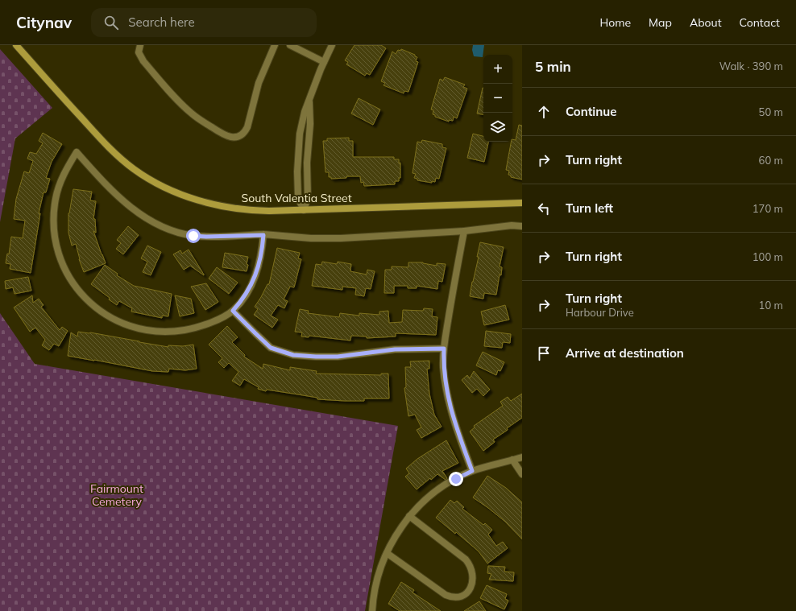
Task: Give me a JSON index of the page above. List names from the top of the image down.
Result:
{
  "streets": {
    "street": ["South Valentia Street"]
  },
  "parks": ["Fairmount Cemetery"],
  "page": {
    "header": "Citynav",
    "search": "Search here",
    "nav": [
      "Home",
      "Map",
      "About",
      "Contact"
    ],
    "heading": ["5 min", "Walk · 390 m"],
    "map_buttons": ["+", "−"],
    "list": [
      ["Continue", "50 m"],
      ["Turn right", "60 m"],
      ["Turn left", "170 m"],
      ["Turn right", "100 m"],
      ["Turn right", "Harbour Drive", "10 m"],
      "Arrive at destination"
    ]
  }
}
